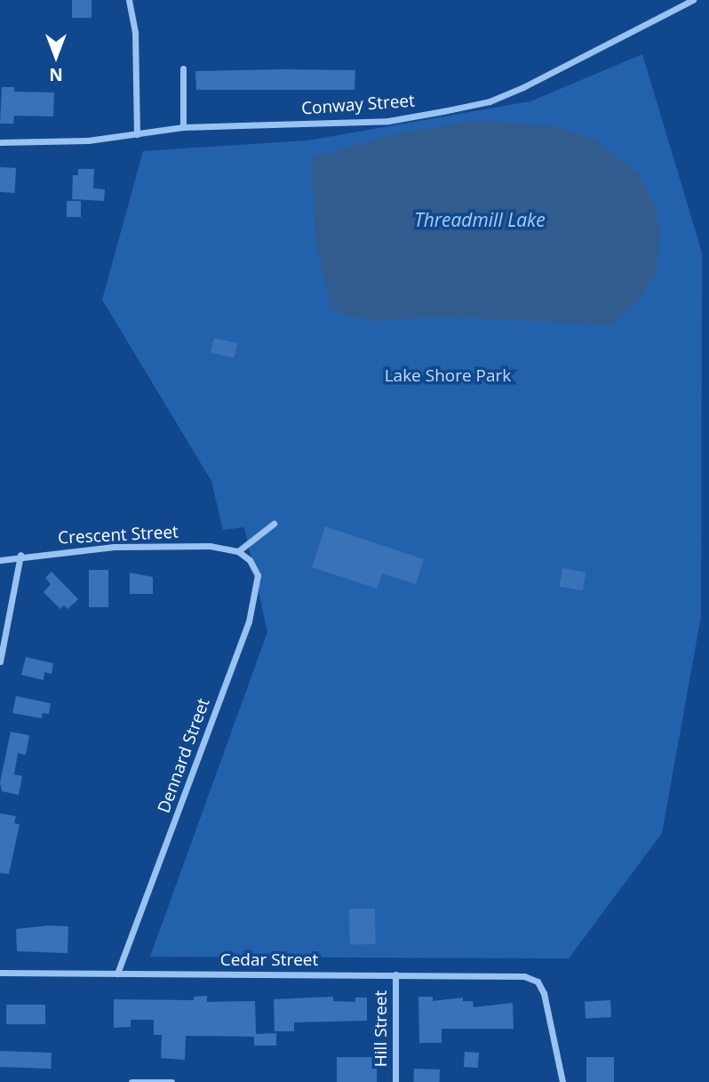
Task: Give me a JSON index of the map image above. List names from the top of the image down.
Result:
{
  "streets": {
    "street": [
      "Conway Street",
      "Crescent Street",
      "Dennard Street",
      "Cedar Street",
      "Hill Street"
    ]
  },
  "crossings": [
    ["Crescent Street", "Dennard Street"],
    ["Dennard Street", "Cedar Street"],
    ["Cedar Street", "Hill Street"]
  ],
  "water": ["Threadmill Lake"],
  "parks": ["Lake Shore Park"],
  "north": "bottom"
}
